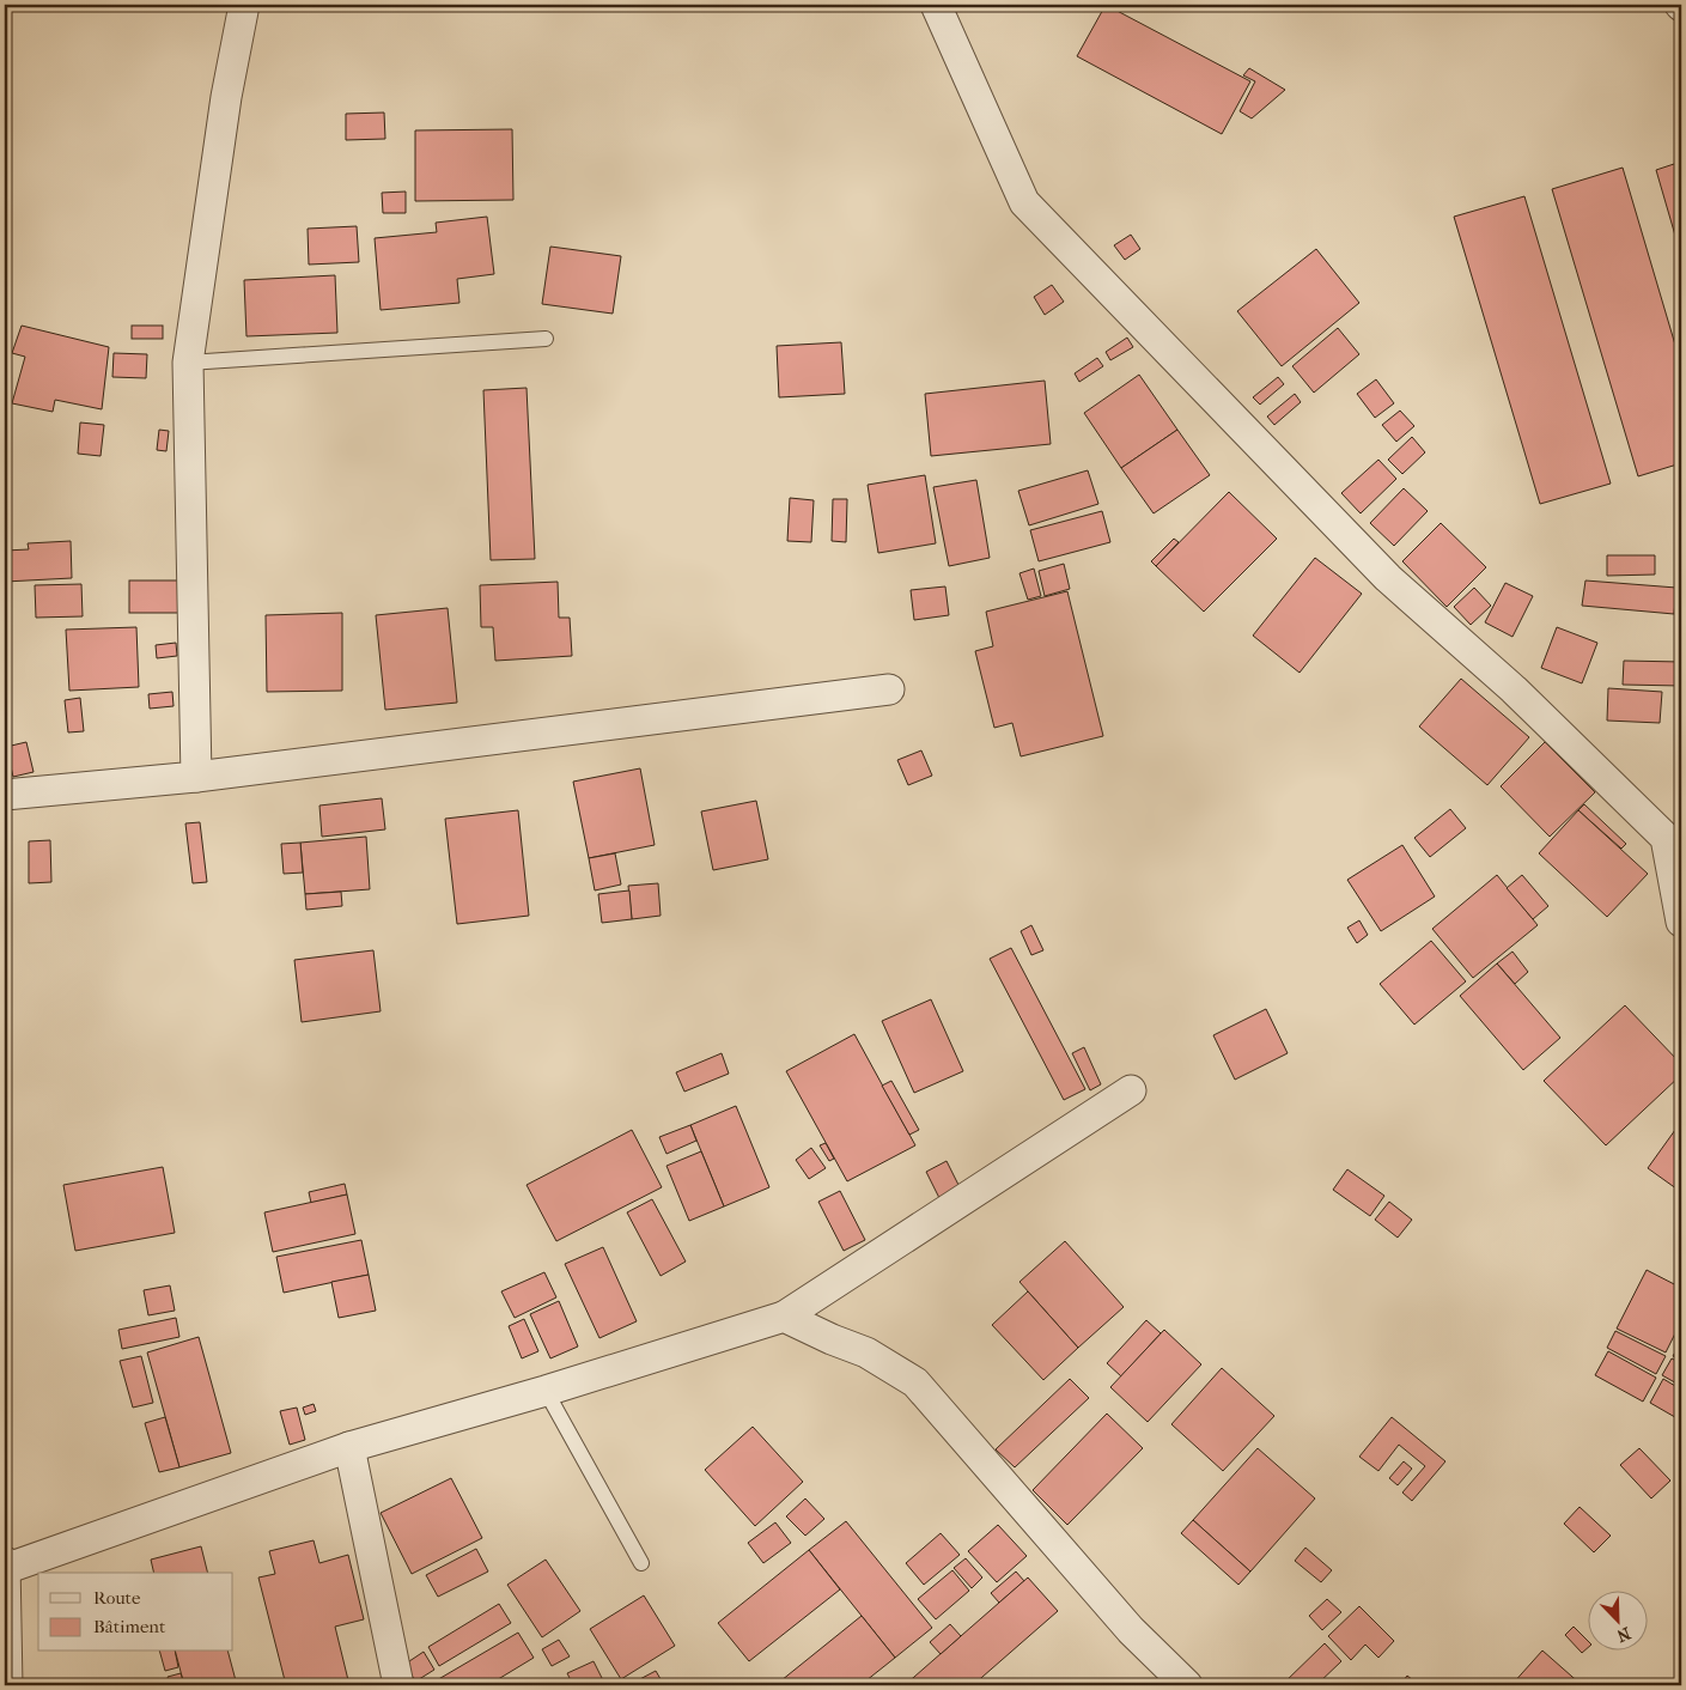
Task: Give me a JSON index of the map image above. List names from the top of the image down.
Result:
{
  "legend": ["Route", "Bâtiment"],
  "north": "bottom right"
}
